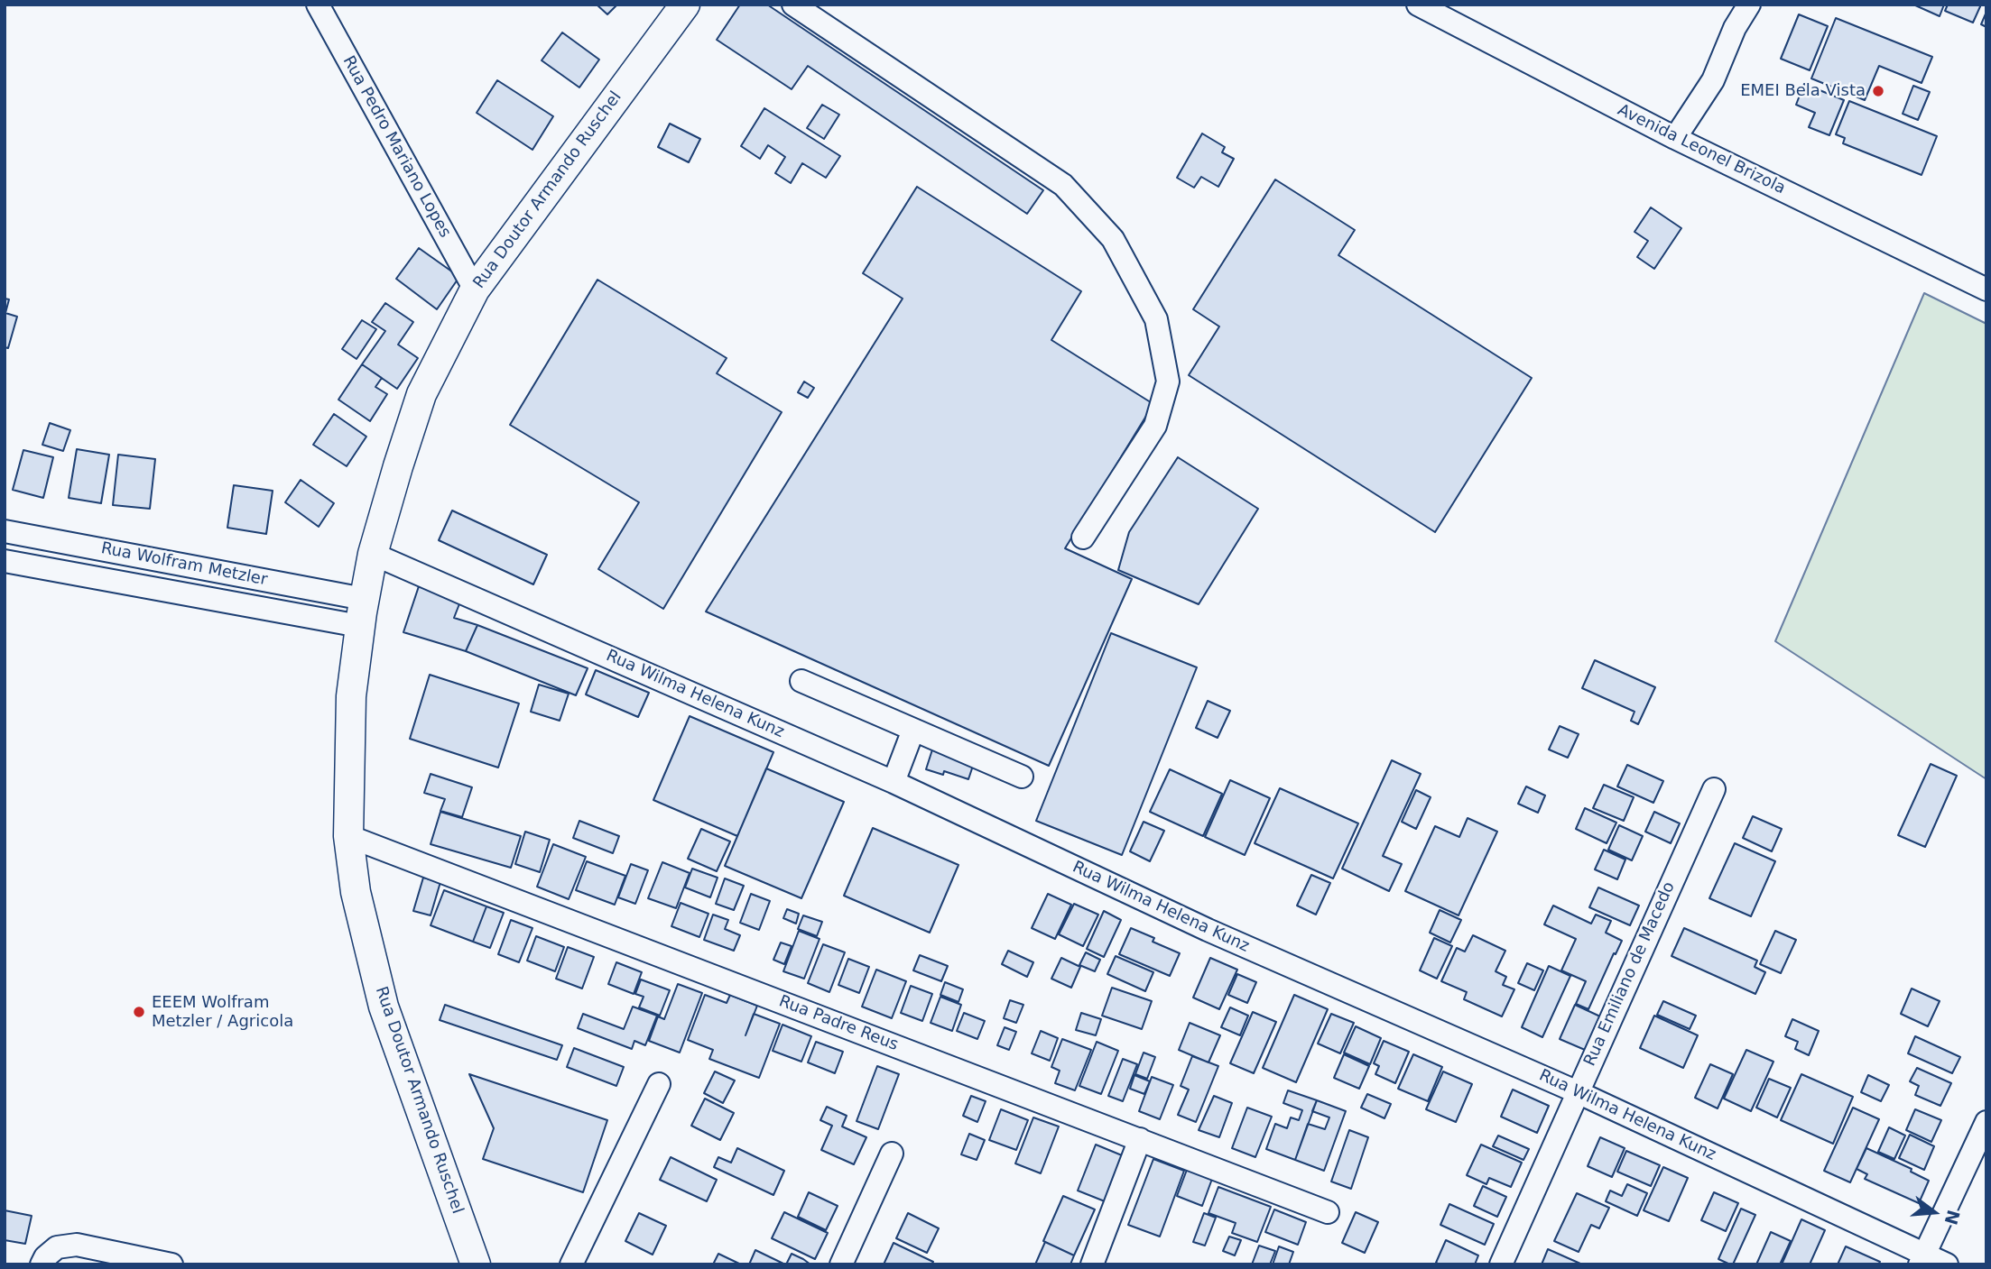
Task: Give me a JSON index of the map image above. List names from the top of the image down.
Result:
{
  "streets": {
    "main road": ["Rua Doutor Armando Ruschel"],
    "street": [
      "Rua Pedro Mariano Lopes",
      "Avenida Leonel Brizola",
      "Rua Wolfram Metzler",
      "Rua Wilma Helena Kunz",
      "Rua Emiliano de Macedo",
      "Rua Padre Reus"
    ]
  },
  "crossings": [
    ["Rua Pedro Mariano Lopes", "Rua Doutor Armando Ruschel"],
    ["Rua Doutor Armando Ruschel", "Rua Wolfram Metzler"],
    ["Rua Doutor Armando Ruschel", "Rua Wilma Helena Kunz"],
    ["Rua Doutor Armando Ruschel", "Rua Padre Reus"],
    ["Rua Wilma Helena Kunz", "Rua Emiliano de Macedo"]
  ],
  "places": ["EMEI Bela Vista", "EEEM Wolfram Metzler / Agricola"],
  "north": "right"
}
